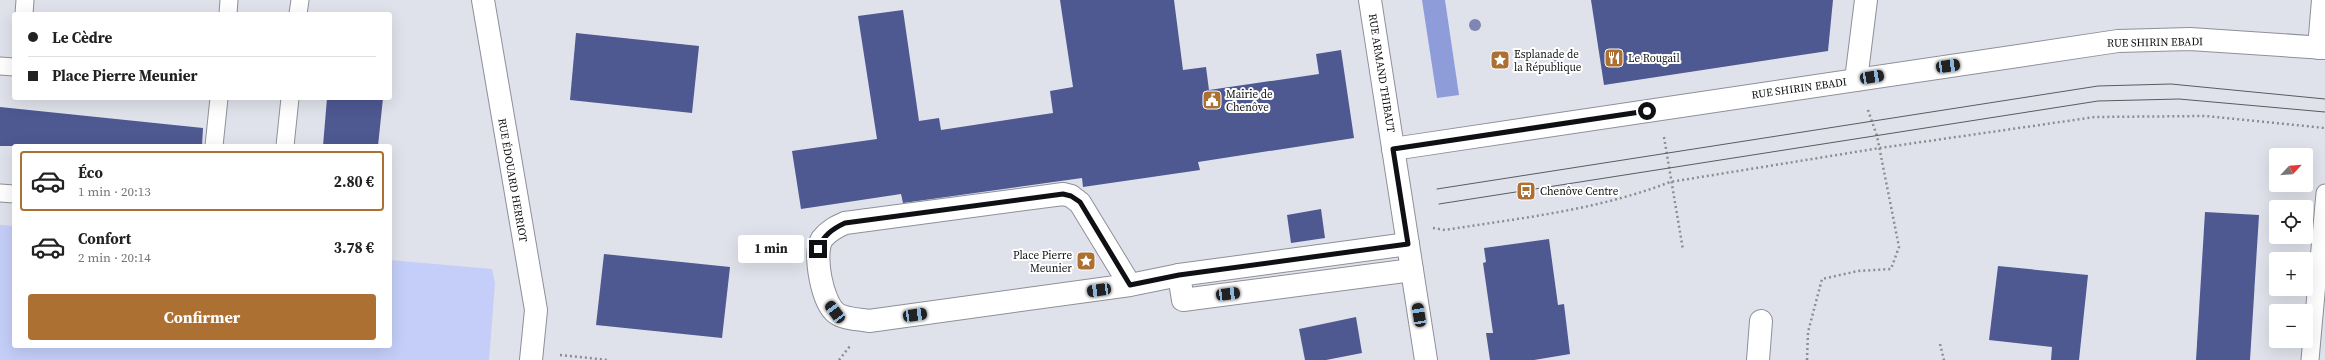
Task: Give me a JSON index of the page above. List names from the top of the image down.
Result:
{
  "streets": {
    "street": ["RUE SHIRIN EBADI", "RUE ARMAND THIBAUT", "RUE ÉDOUARD HERRIOT"]
  },
  "crossings": [
    ["RUE SHIRIN EBADI", "RUE ARMAND THIBAUT"]
  ],
  "places": {
    "restaurant": ["Le Rougail"],
    "place": ["Esplanade de la République", "Place Pierre Meunier"],
    "public building": ["Mairie de Chenôve"],
    "bus stop": ["Chenôve Centre"]
  },
  "north": "top right",
  "page": {
    "banner": ["Le Cèdre", "Place Pierre Meunier"],
    "map_buttons": ["+", "−"],
    "list": [
      {
        "name": "Éco",
        "note": "1 min · 20:13",
        "value": "2.80 €"
      },
      {
        "name": "Confort",
        "note": "2 min · 20:14",
        "value": "3.78 €"
      }
    ],
    "bubble": "1 min",
    "buttons": "Confirmer"
  }
}
